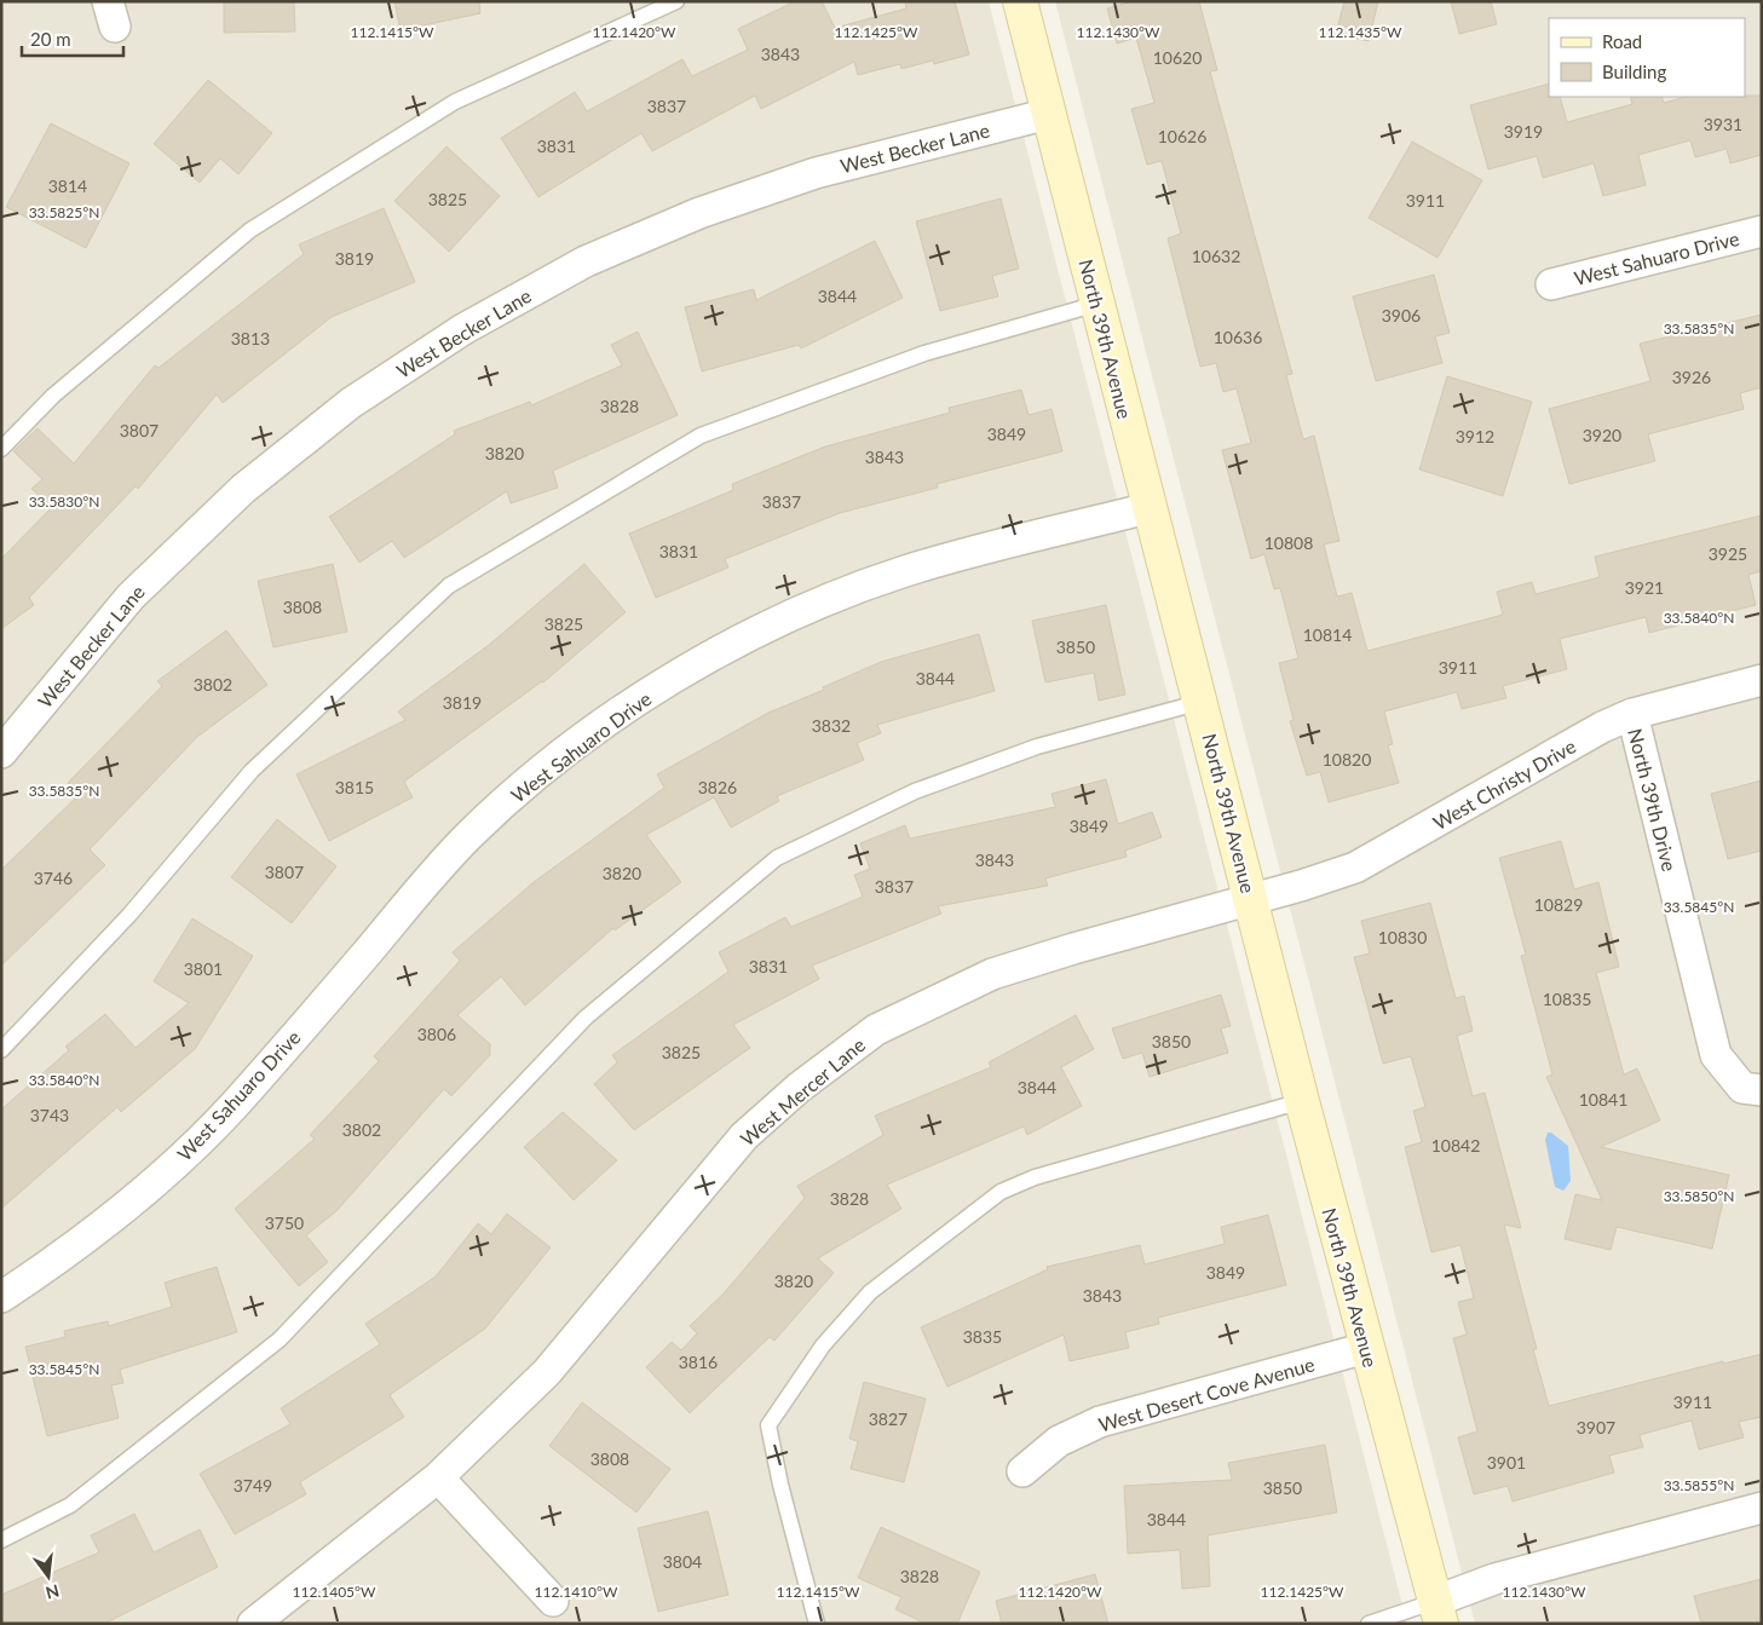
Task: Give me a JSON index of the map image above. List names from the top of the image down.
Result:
{
  "streets": {
    "street": [
      "West Becker Lane",
      "West Sahuaro Drive",
      "North 39th Avenue",
      "West Christy Drive",
      "North 39th Drive",
      "West Mercer Lane",
      "West Desert Cove Avenue"
    ]
  },
  "crossings": [
    ["West Becker Lane", "North 39th Avenue"],
    ["West Sahuaro Drive", "North 39th Avenue"],
    ["North 39th Avenue", "West Christy Drive"],
    ["North 39th Avenue", "West Mercer Lane"],
    ["North 39th Avenue", "West Desert Cove Avenue"],
    ["West Christy Drive", "North 39th Drive"],
    ["West Christy Drive", "West Mercer Lane"]
  ],
  "house_numbers": [
    "3843",
    "10620",
    "3837",
    "3931",
    "3919",
    "10626",
    "3831",
    "3814",
    "3825",
    "3911",
    "10632",
    "3819",
    "3844",
    "3906",
    "10636",
    "3813",
    "3926",
    "3828",
    "3807",
    "3849",
    "3920",
    "3912",
    "3820",
    "3843",
    "3837",
    "10808",
    "3831",
    "3925",
    "3921",
    "3808",
    "3825",
    "10814",
    "3850",
    "3911",
    "3844",
    "3802",
    "3819",
    "3832",
    "10820",
    "3815",
    "3826",
    "3849",
    "3843",
    "3807",
    "3820",
    "3746",
    "3837",
    "10829",
    "10830",
    "3831",
    "3801",
    "10835",
    "3806",
    "3850",
    "3825",
    "3844",
    "10841",
    "3743",
    "3802",
    "10842",
    "3828",
    "3750",
    "3849",
    "3820",
    "3843",
    "3835",
    "3816",
    "3911",
    "3827",
    "3907",
    "3808",
    "3901",
    "3749",
    "3850",
    "3844",
    "3804",
    "3828"
  ],
  "legend": ["Road", "Building"],
  "scale_bar": "20 m",
  "north": "bottom",
  "coordinates": [
    "112.1415°W",
    "112.1420°W",
    "112.1425°W",
    "112.1430°W",
    "112.1435°W",
    "33.5825°N",
    "33.5835°N",
    "33.5830°N",
    "33.5840°N",
    "33.5845°N",
    "33.5850°N",
    "33.5855°N",
    "112.1405°W",
    "112.1410°W"
  ]
}
